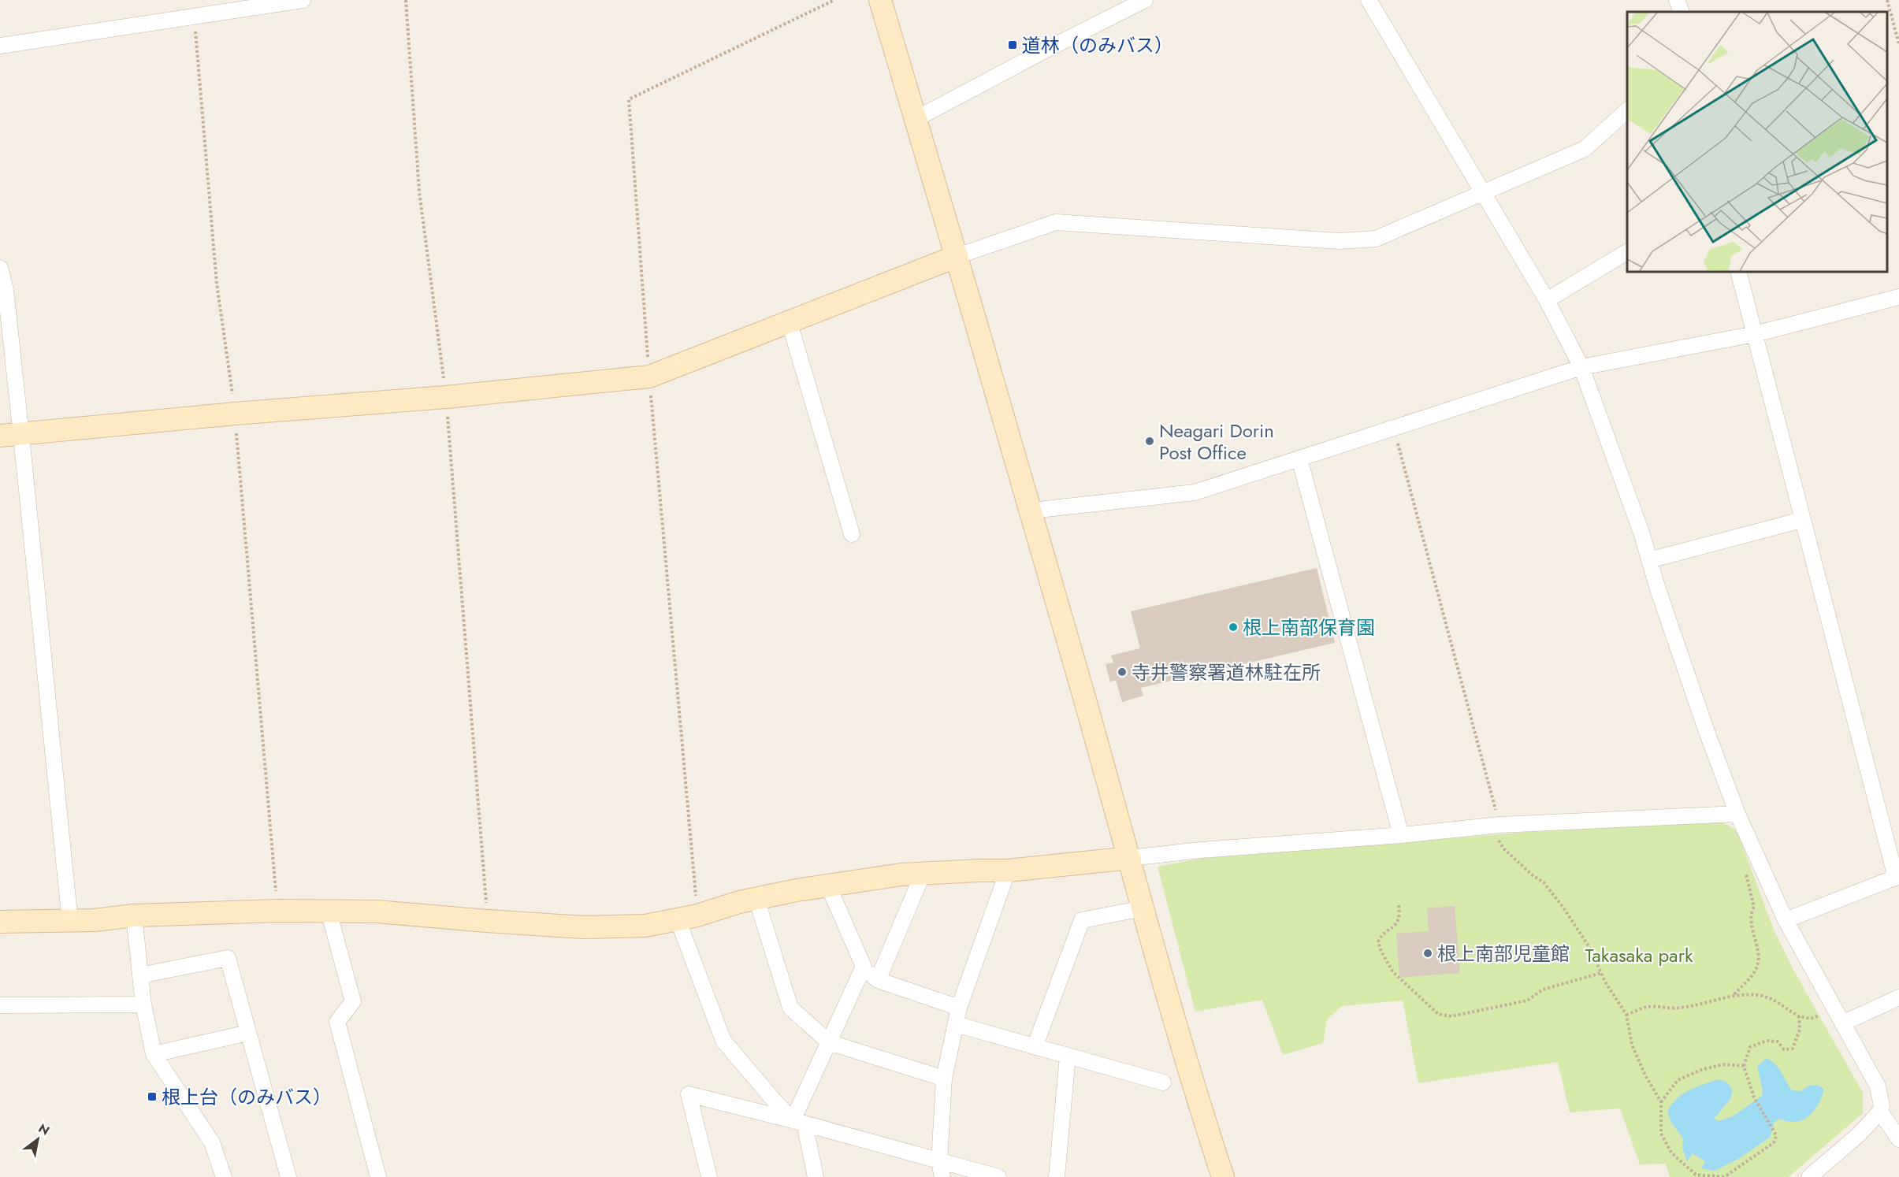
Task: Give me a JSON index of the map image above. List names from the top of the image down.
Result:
{
  "parks": ["Takasaka park"],
  "places": {
    "transit": ["道林（のみバス）", "根上台（のみバス）"],
    "other": [
      "Neagari Dorin Post Office",
      "根上南部保育園",
      "寺井警察署道林駐在所",
      "根上南部児童館"
    ]
  },
  "north": "top right"
}
